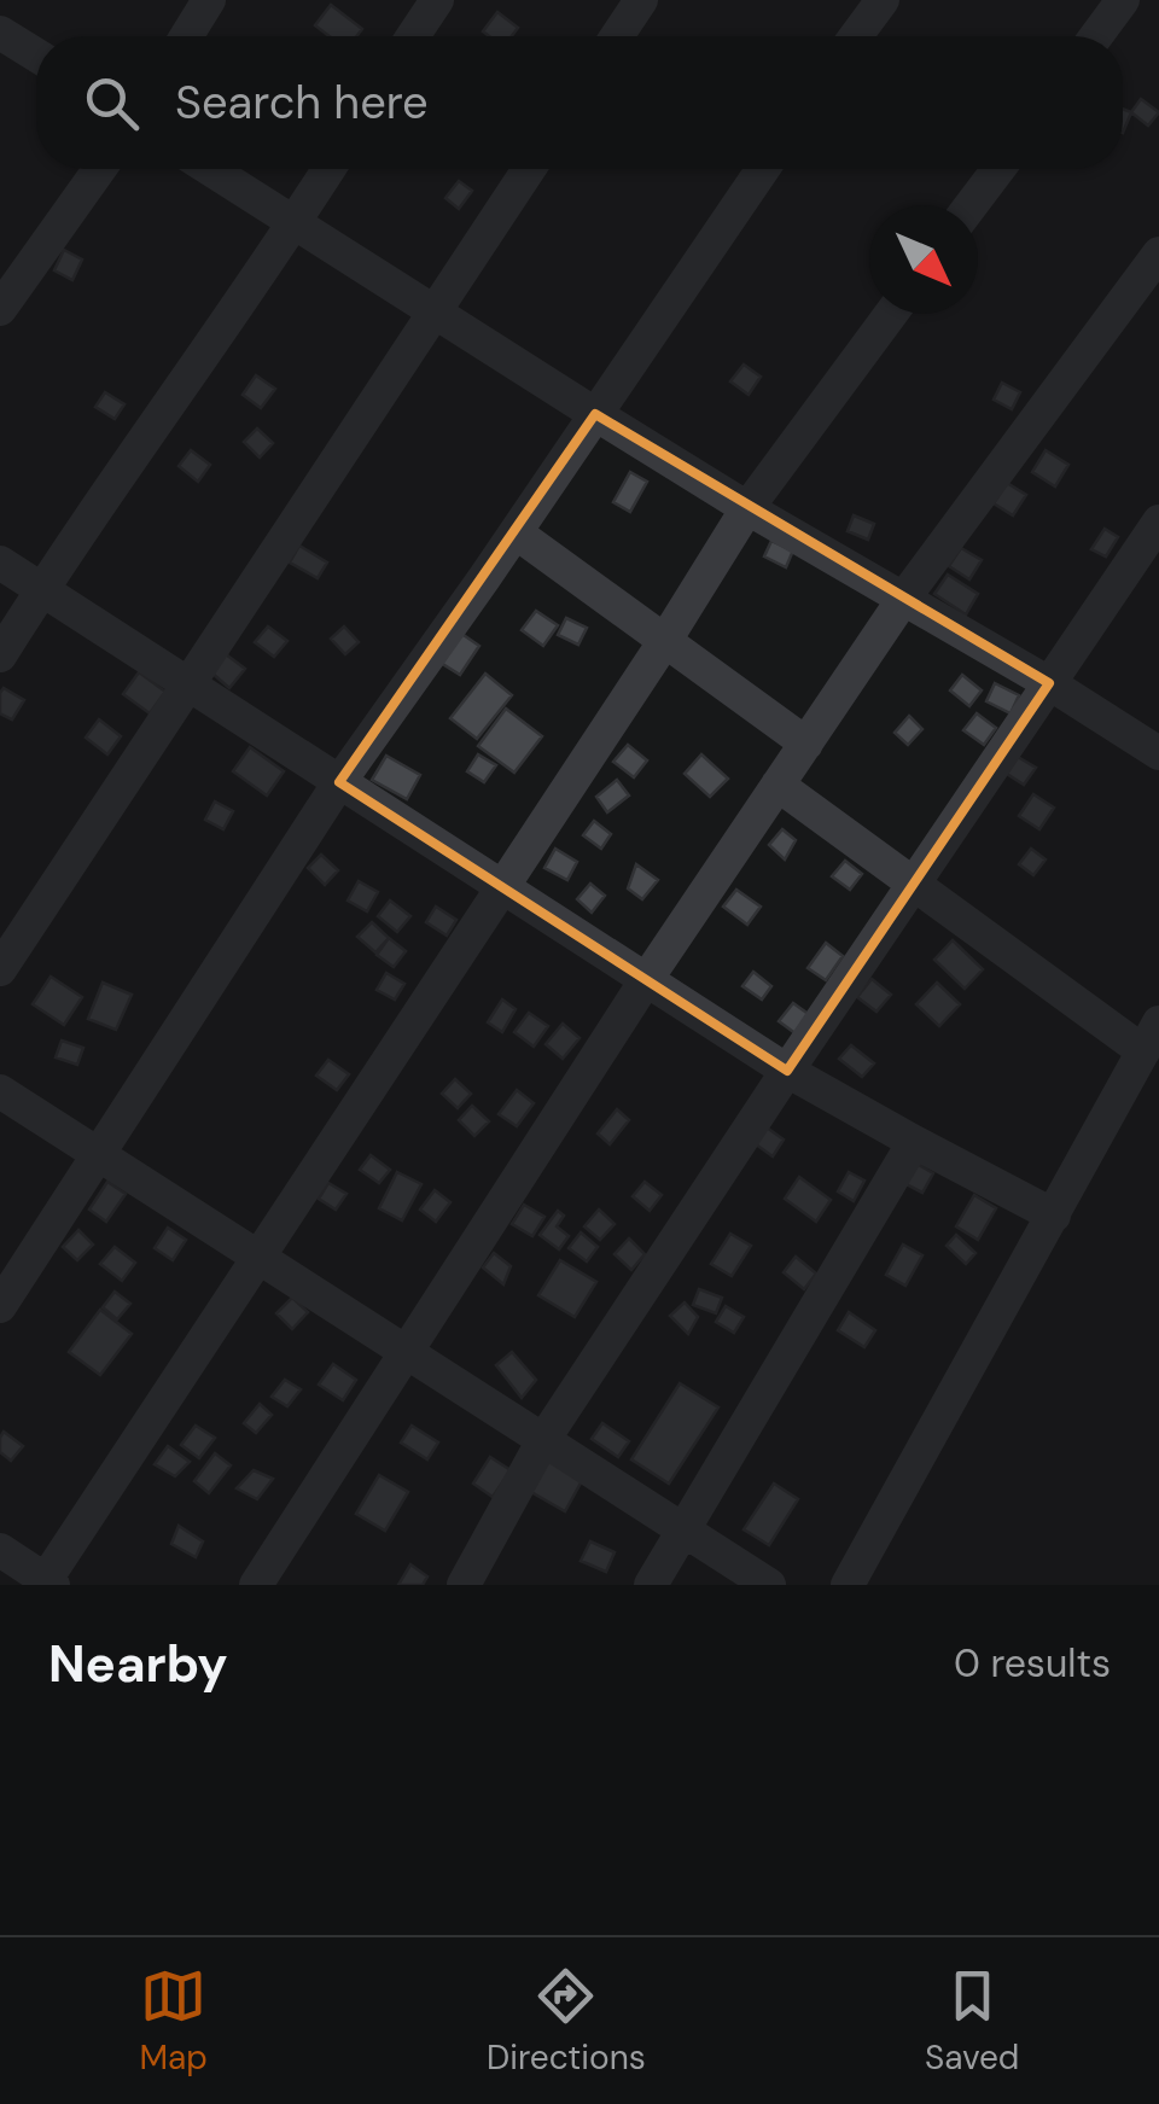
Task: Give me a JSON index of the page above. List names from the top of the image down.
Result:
{
  "north": "bottom right",
  "page": {
    "search": "Search here",
    "heading": ["Nearby", "0 results"],
    "nav": ["Map", "Directions", "Saved"]
  }
}
